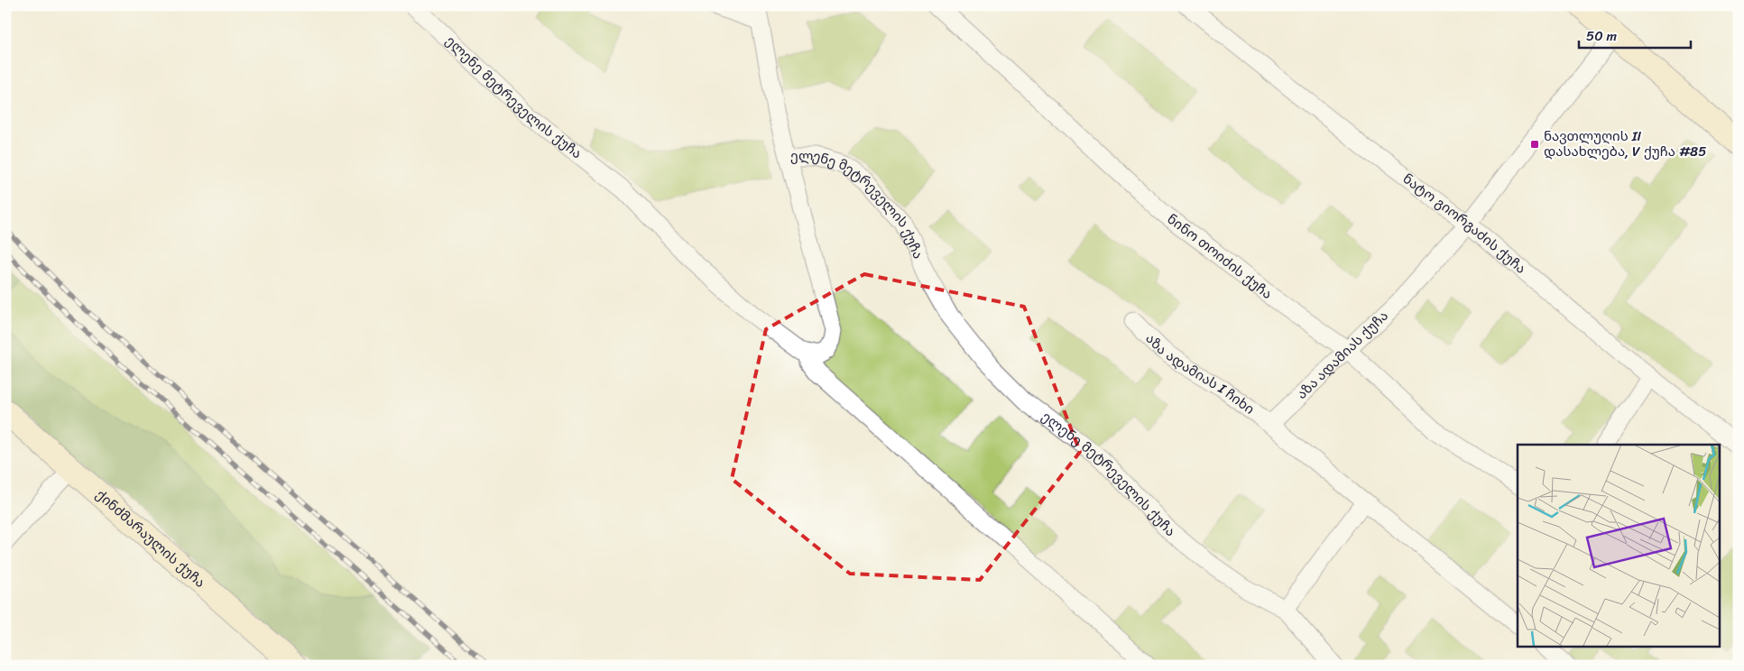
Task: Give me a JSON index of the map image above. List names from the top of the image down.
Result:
{
  "streets": {
    "main road": ["ქინძმარაულის ქუჩა"],
    "street": [
      "ელენე მეტრეველის ქუჩა",
      "ნატო გიორგაძის ქუჩა",
      "ნინო თოიძის ქუჩა",
      "აზა ადამიას ქუჩა",
      "აზა ადამიას I ჩიხი"
    ]
  },
  "crossings": [
    ["ნატო გიორგაძის ქუჩა", "აზა ადამიას ქუჩა"],
    ["ნინო თოიძის ქუჩა", "აზა ადამიას ქუჩა"],
    ["აზა ადამიას ქუჩა", "აზა ადამიას I ჩიხი"]
  ],
  "places": {
    "transit": ["ნავთლუღის II დასახლება, V ქუჩა #85"]
  },
  "scale_bar": "50 m"
}
